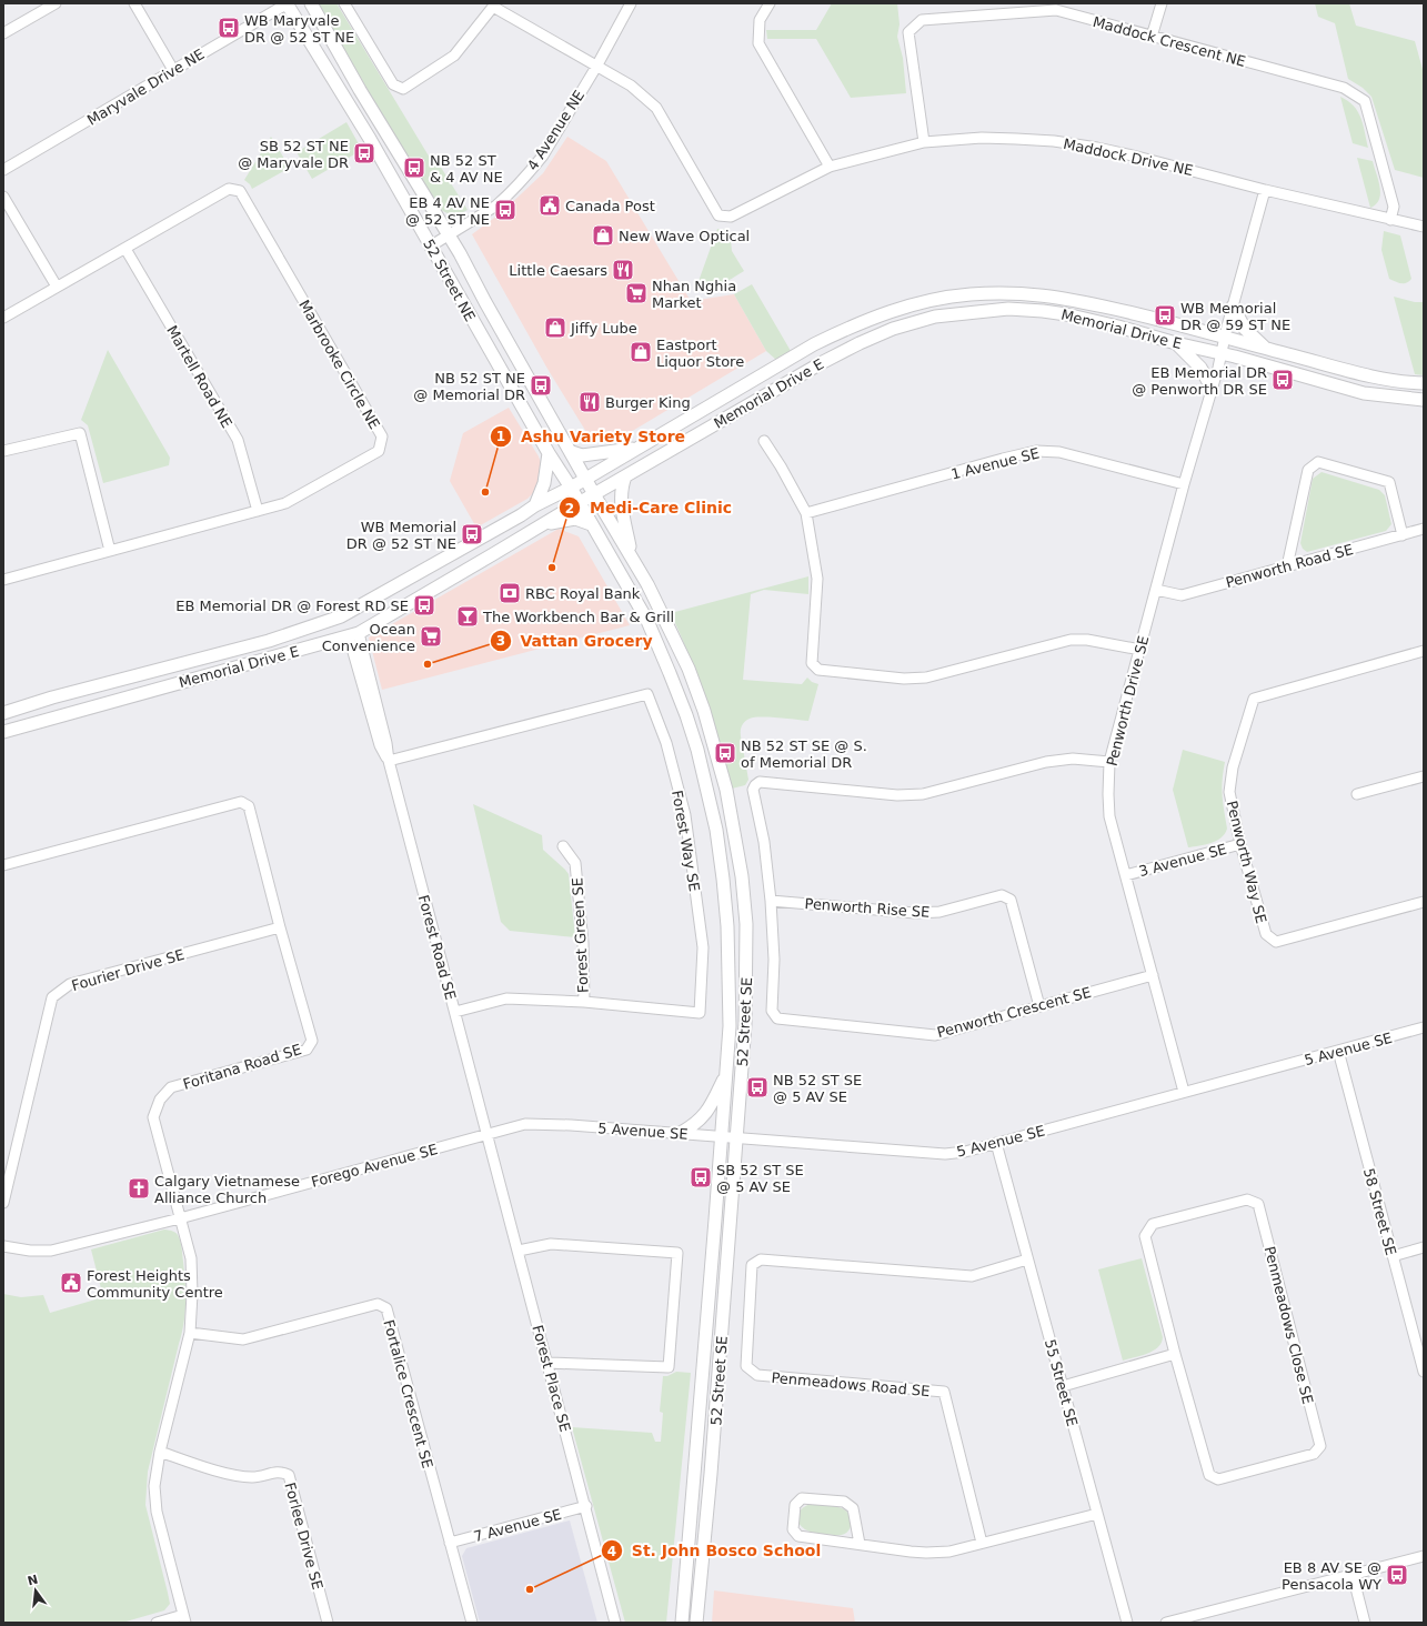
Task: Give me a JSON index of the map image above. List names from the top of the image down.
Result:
{
  "streets": {
    "main road": ["52 Street NE", "Memorial Drive E", "52 Street SE"],
    "street": [
      "Maddock Crescent NE",
      "Maryvale Drive NE",
      "4 Avenue NE",
      "Maddock Drive NE",
      "Marbrooke Circle NE",
      "Martell Road NE",
      "1 Avenue SE",
      "Penworth Road SE",
      "Penworth Drive SE",
      "Forest Way SE",
      "3 Avenue SE",
      "Penworth Way SE",
      "Penworth Rise SE",
      "Forest Green SE",
      "Forest Road SE",
      "Fourier Drive SE",
      "Penworth Crescent SE",
      "5 Avenue SE",
      "Foritana Road SE",
      "Forego Avenue SE",
      "58 Street SE",
      "Penmeadows Close SE",
      "Forest Place SE",
      "55 Street SE",
      "Penmeadows Road SE",
      "Fortalice Crescent SE",
      "7 Avenue SE",
      "Forlee Drive SE"
    ]
  },
  "crossings": [
    ["Maddock Crescent NE", "Maddock Drive NE"],
    ["Maryvale Drive NE", "52 Street NE"],
    ["4 Avenue NE", "Maddock Drive NE"],
    ["4 Avenue NE", "52 Street NE"],
    ["Maddock Drive NE", "Penworth Drive SE"],
    ["52 Street NE", "Memorial Drive E"],
    ["52 Street NE", "52 Street SE"],
    ["Memorial Drive E", "Penworth Drive SE"],
    ["Memorial Drive E", "Forest Road SE"],
    ["Memorial Drive E", "52 Street SE"],
    ["Marbrooke Circle NE", "Martell Road NE"],
    ["1 Avenue SE", "Penworth Drive SE"],
    ["Penworth Road SE", "Penworth Drive SE"],
    ["Penworth Drive SE", "3 Avenue SE"],
    ["Penworth Drive SE", "Penworth Crescent SE"],
    ["Penworth Drive SE", "5 Avenue SE"],
    ["Forest Way SE", "Forest Green SE"],
    ["Forest Way SE", "Forest Road SE"],
    ["3 Avenue SE", "Penworth Way SE"],
    ["Penworth Rise SE", "Penworth Crescent SE"],
    ["Forest Road SE", "5 Avenue SE"],
    ["Forest Road SE", "Forego Avenue SE"],
    ["Forest Road SE", "Forest Place SE"],
    ["Fourier Drive SE", "Foritana Road SE"],
    ["52 Street SE", "5 Avenue SE"],
    ["5 Avenue SE", "Forego Avenue SE"],
    ["5 Avenue SE", "58 Street SE"],
    ["5 Avenue SE", "Forest Place SE"],
    ["5 Avenue SE", "55 Street SE"],
    ["Foritana Road SE", "Forego Avenue SE"],
    ["Foritana Road SE", "Fortalice Crescent SE"],
    ["Foritana Road SE", "Forlee Drive SE"],
    ["Forego Avenue SE", "Forest Place SE"],
    ["Forest Place SE", "7 Avenue SE"],
    ["55 Street SE", "Penmeadows Road SE"],
    ["Fortalice Crescent SE", "7 Avenue SE"]
  ],
  "places": {
    "bus stop": [
      "WB Maryvale DR @ 52 ST NE",
      "SB 52 ST NE @ Maryvale DR",
      "NB 52 ST & 4 AV NE",
      "EB 4 AV NE @ 52 ST NE",
      "WB Memorial DR @ 59 ST NE",
      "EB Memorial DR @ Penworth DR SE",
      "NB 52 ST NE @ Memorial DR",
      "WB Memorial DR @ 52 ST NE",
      "EB Memorial DR @ Forest RD SE",
      "NB 52 ST SE @ S. of Memorial DR",
      "NB 52 ST SE @ 5 AV SE",
      "SB 52 ST SE @ 5 AV SE",
      "EB 8 AV SE @ Pensacola WY"
    ],
    "public building": ["Canada Post", "Forest Heights Community Centre"],
    "shop": ["New Wave Optical", "Jiffy Lube", "Eastport Liquor Store"],
    "restaurant": ["Little Caesars", "Burger King"],
    "supermarket": ["Nhan Nghia Market", "Ocean Convenience"],
    "other": [
      "Ashu Variety Store",
      "Medi-Care Clinic",
      "Vattan Grocery",
      "St. John Bosco School"
    ],
    "bank": ["RBC Royal Bank"],
    "bar": ["The Workbench Bar & Grill"],
    "church": ["Calgary Vietnamese Alliance Church"]
  },
  "north": "top"
}
